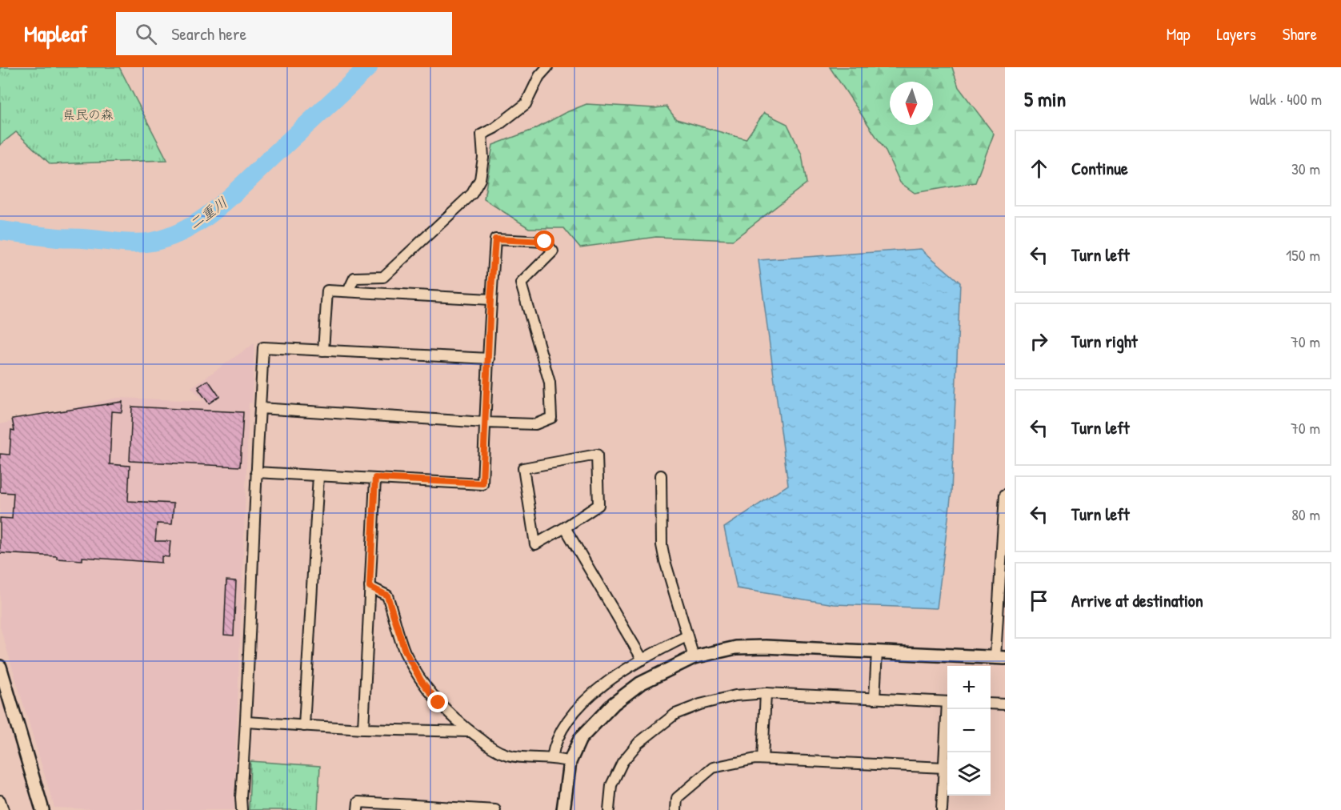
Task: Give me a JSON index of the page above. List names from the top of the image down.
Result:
{
  "water": ["二重川"],
  "parks": ["県民の森"],
  "north": "bottom",
  "page": {
    "header": "Mapleaf",
    "search": "Search here",
    "nav": ["Map", "Layers", "Share"],
    "heading": ["5 min", "Walk · 400 m"],
    "list": [
      ["Continue", "30 m"],
      ["Turn left", "150 m"],
      ["Turn right", "70 m"],
      ["Turn left", "70 m"],
      ["Turn left", "80 m"],
      "Arrive at destination"
    ],
    "map_buttons": ["+", "−"]
  }
}
